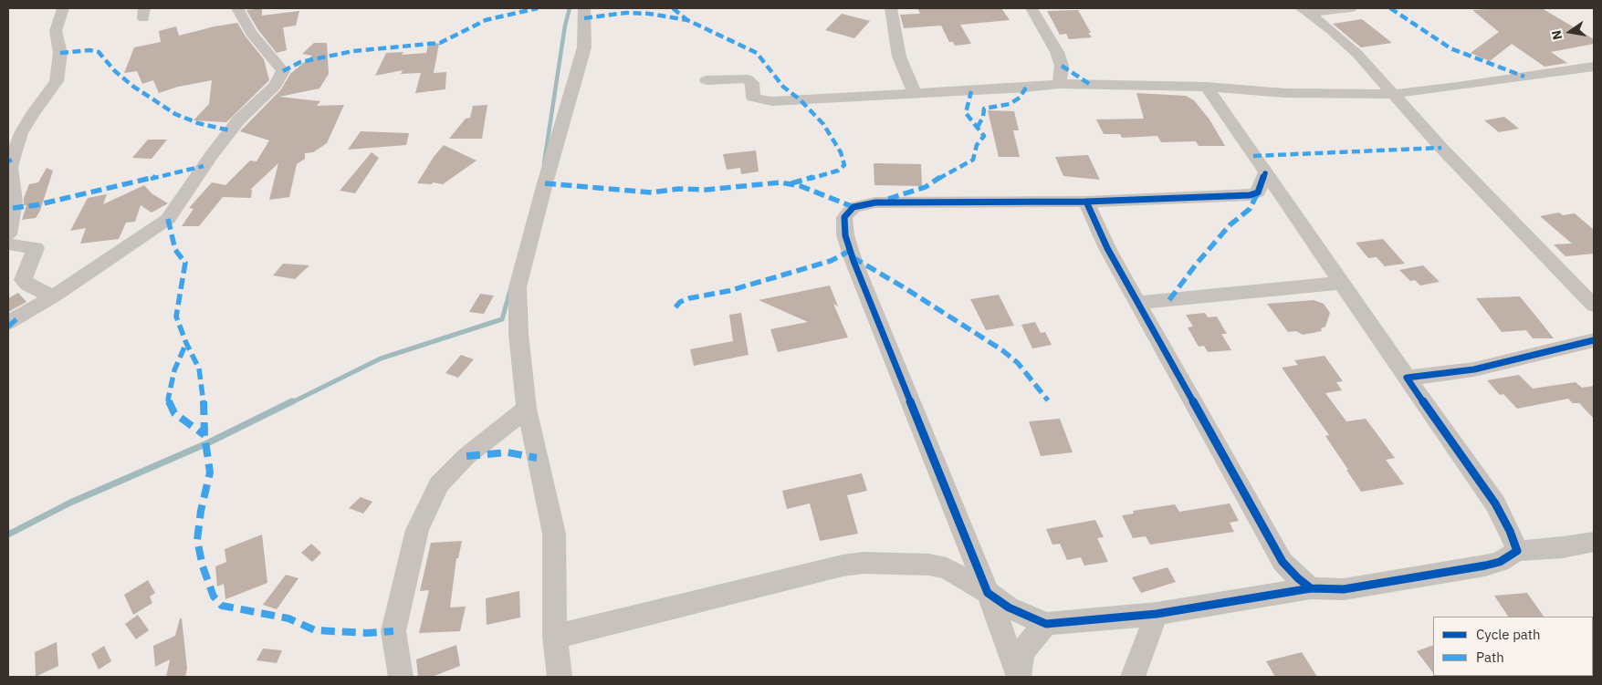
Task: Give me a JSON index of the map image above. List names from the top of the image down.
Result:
{
  "legend": ["Cycle path", "Path"],
  "north": "left"
}
